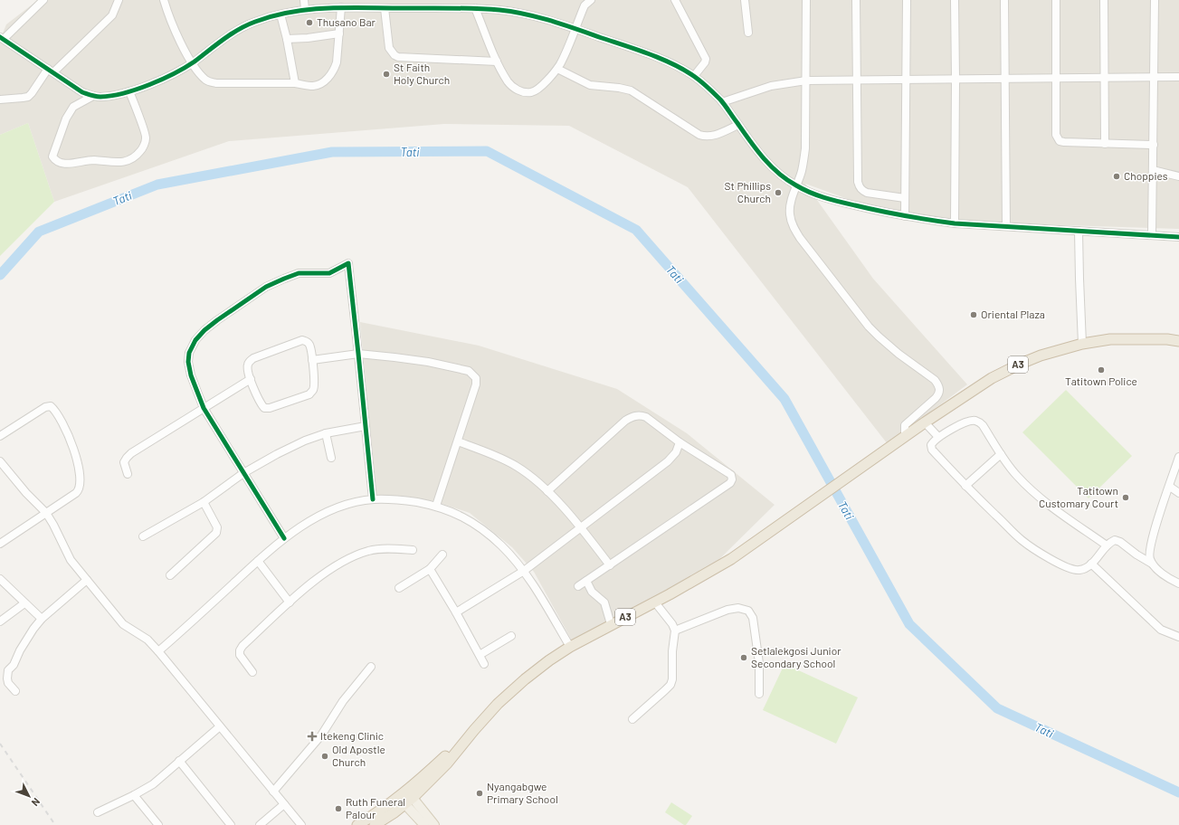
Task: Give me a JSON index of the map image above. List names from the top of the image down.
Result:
{
  "streets": {
    "highway": ["A3"]
  },
  "water": ["Tati"],
  "places": {
    "other": [
      "Thusano Bar",
      "St Faith Holy Church",
      "Choppies",
      "St Phillips Church",
      "Oriental Plaza",
      "Tatitown Police",
      "Tatitown Customary Court",
      "Setlalekgosi Junior Secondary School",
      "Old Apostle Church",
      "Nyangabgwe Primary School",
      "Ruth Funeral Palour"
    ],
    "health": ["Itekeng Clinic"]
  },
  "north": "bottom right"
}
